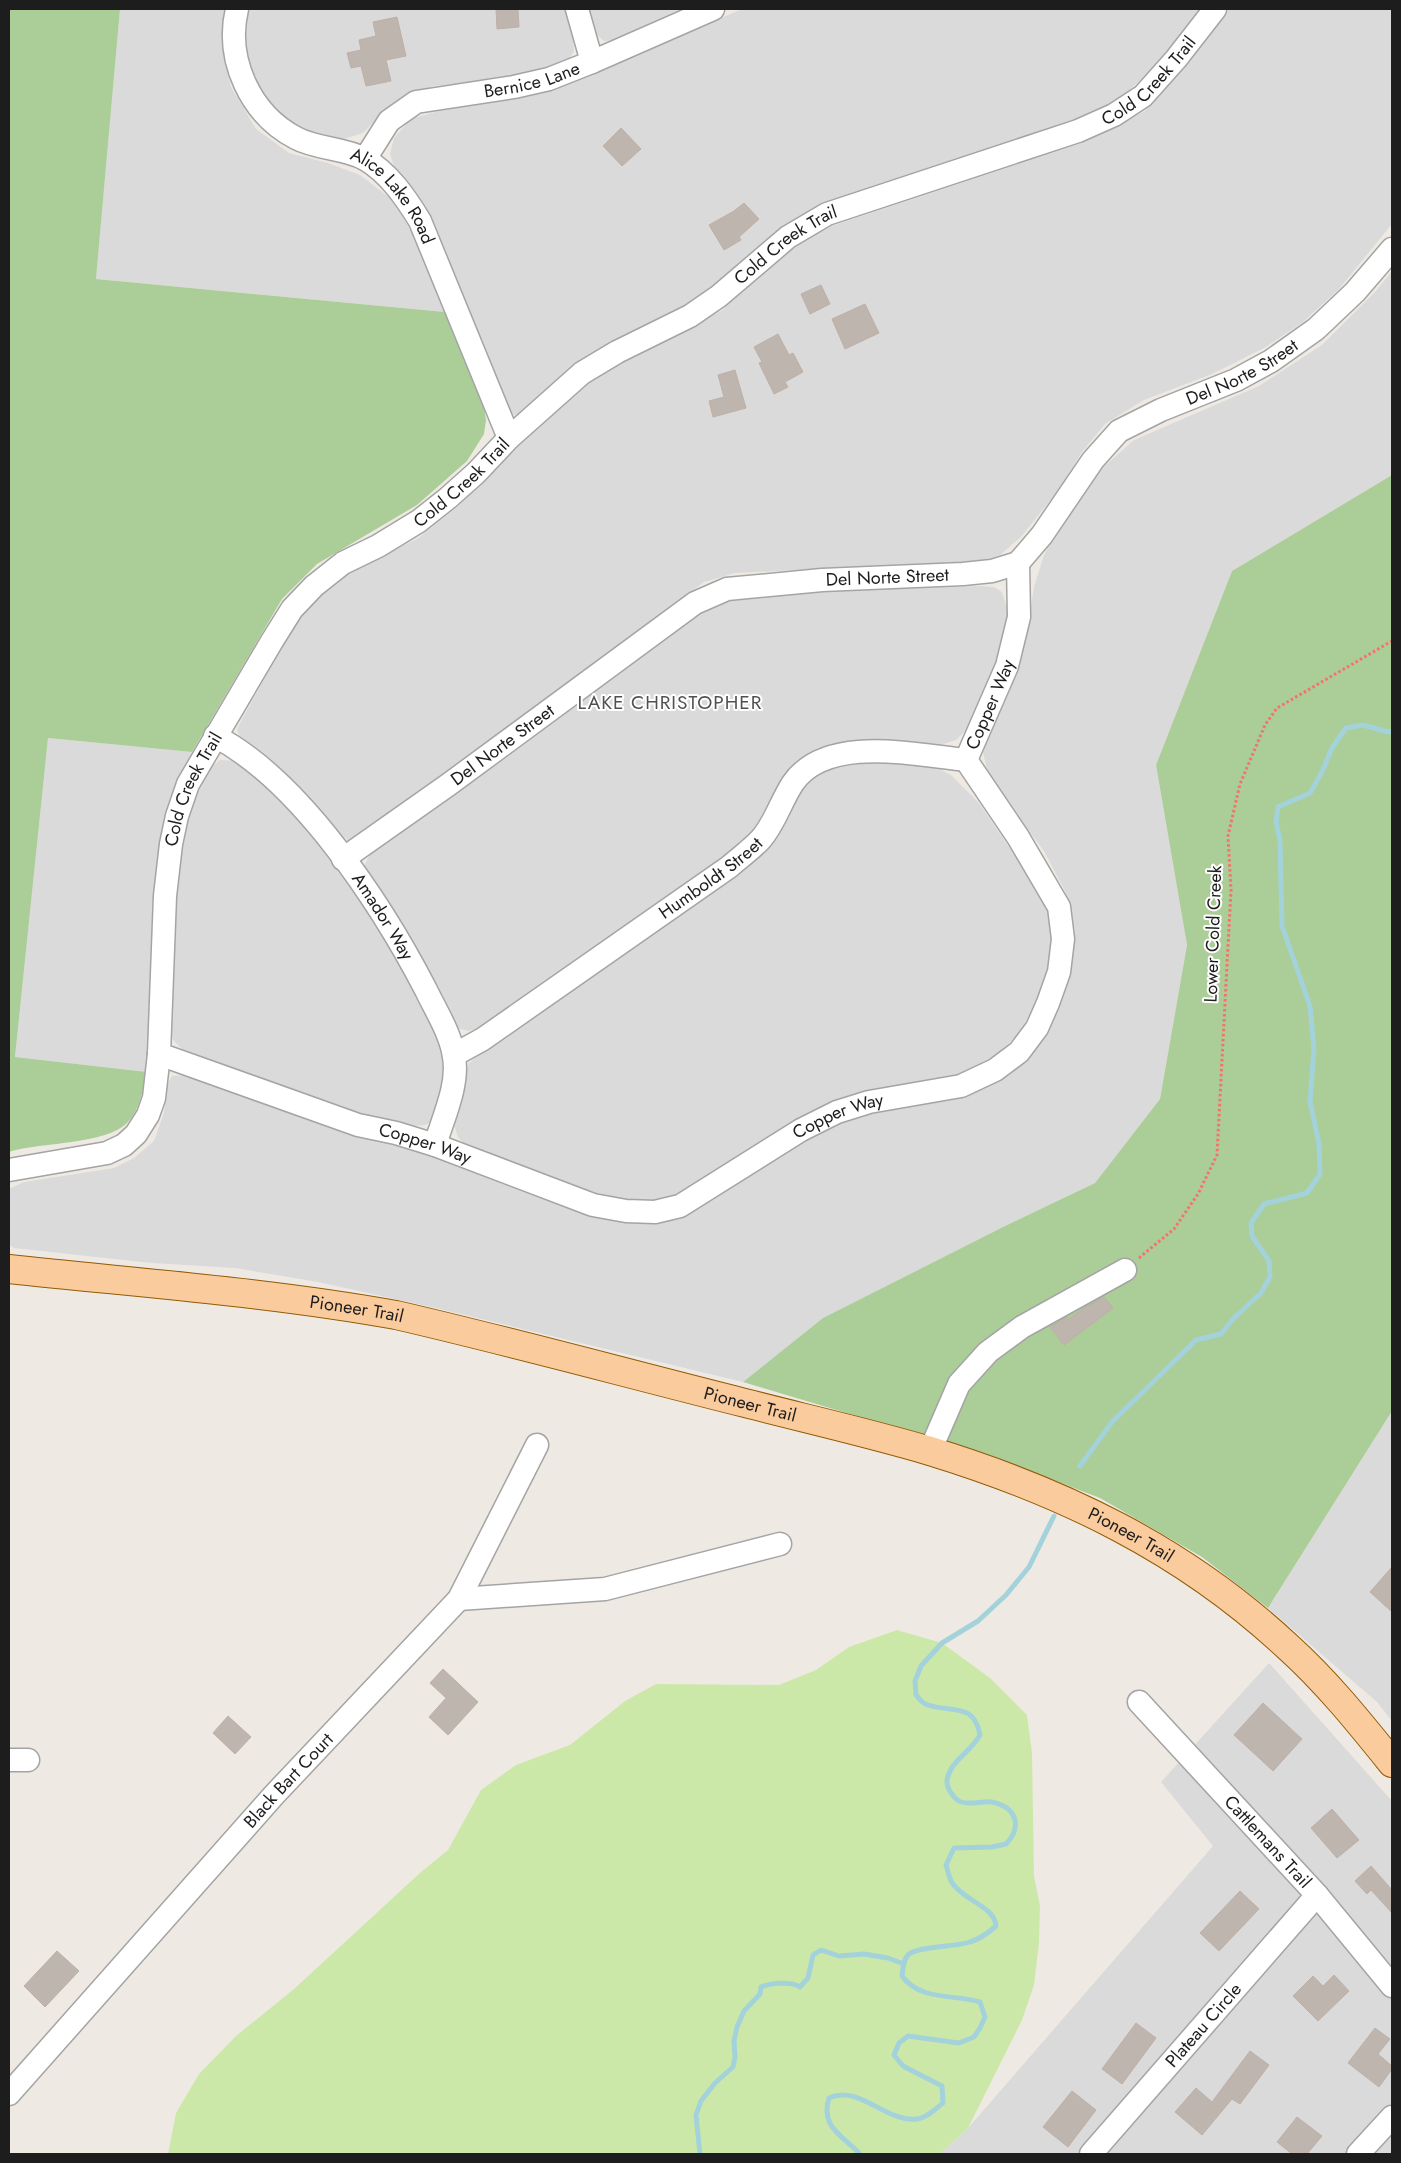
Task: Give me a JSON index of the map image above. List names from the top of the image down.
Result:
{
  "streets": {
    "main road": ["Pioneer Trail"],
    "street": [
      "Bernice Lane",
      "Cold Creek Trail",
      "Alice Lake Road",
      "Del Norte Street",
      "Copper Way",
      "Humboldt Street",
      "Amador Way",
      "Black Bart Court",
      "Cattlemans Trail",
      "Plateau Circle"
    ],
    "path": ["Lower Cold Creek"]
  },
  "crossings": [
    ["Bernice Lane", "Alice Lake Road"],
    ["Cold Creek Trail", "Alice Lake Road"],
    ["Cold Creek Trail", "Copper Way"],
    ["Cold Creek Trail", "Amador Way"],
    ["Del Norte Street", "Copper Way"],
    ["Del Norte Street", "Amador Way"],
    ["Copper Way", "Humboldt Street"],
    ["Copper Way", "Amador Way"],
    ["Humboldt Street", "Amador Way"],
    ["Cattlemans Trail", "Plateau Circle"]
  ],
  "districts": ["LAKE CHRISTOPHER"]
}
